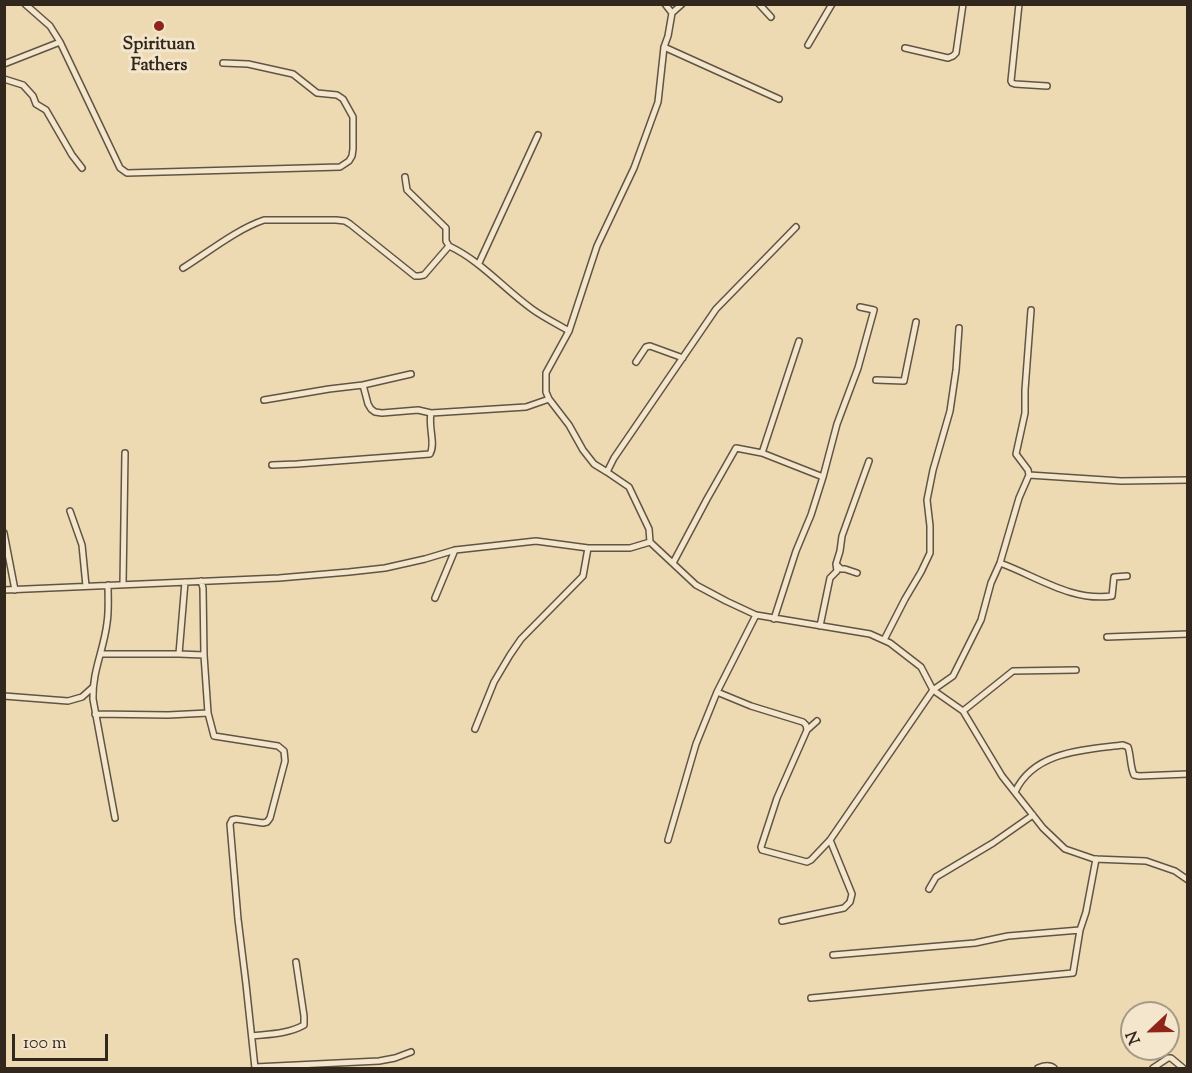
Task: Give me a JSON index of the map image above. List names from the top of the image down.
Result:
{
  "places": ["Spirituan Fathers"],
  "scale_bar": "100 m",
  "north": "left"
}
